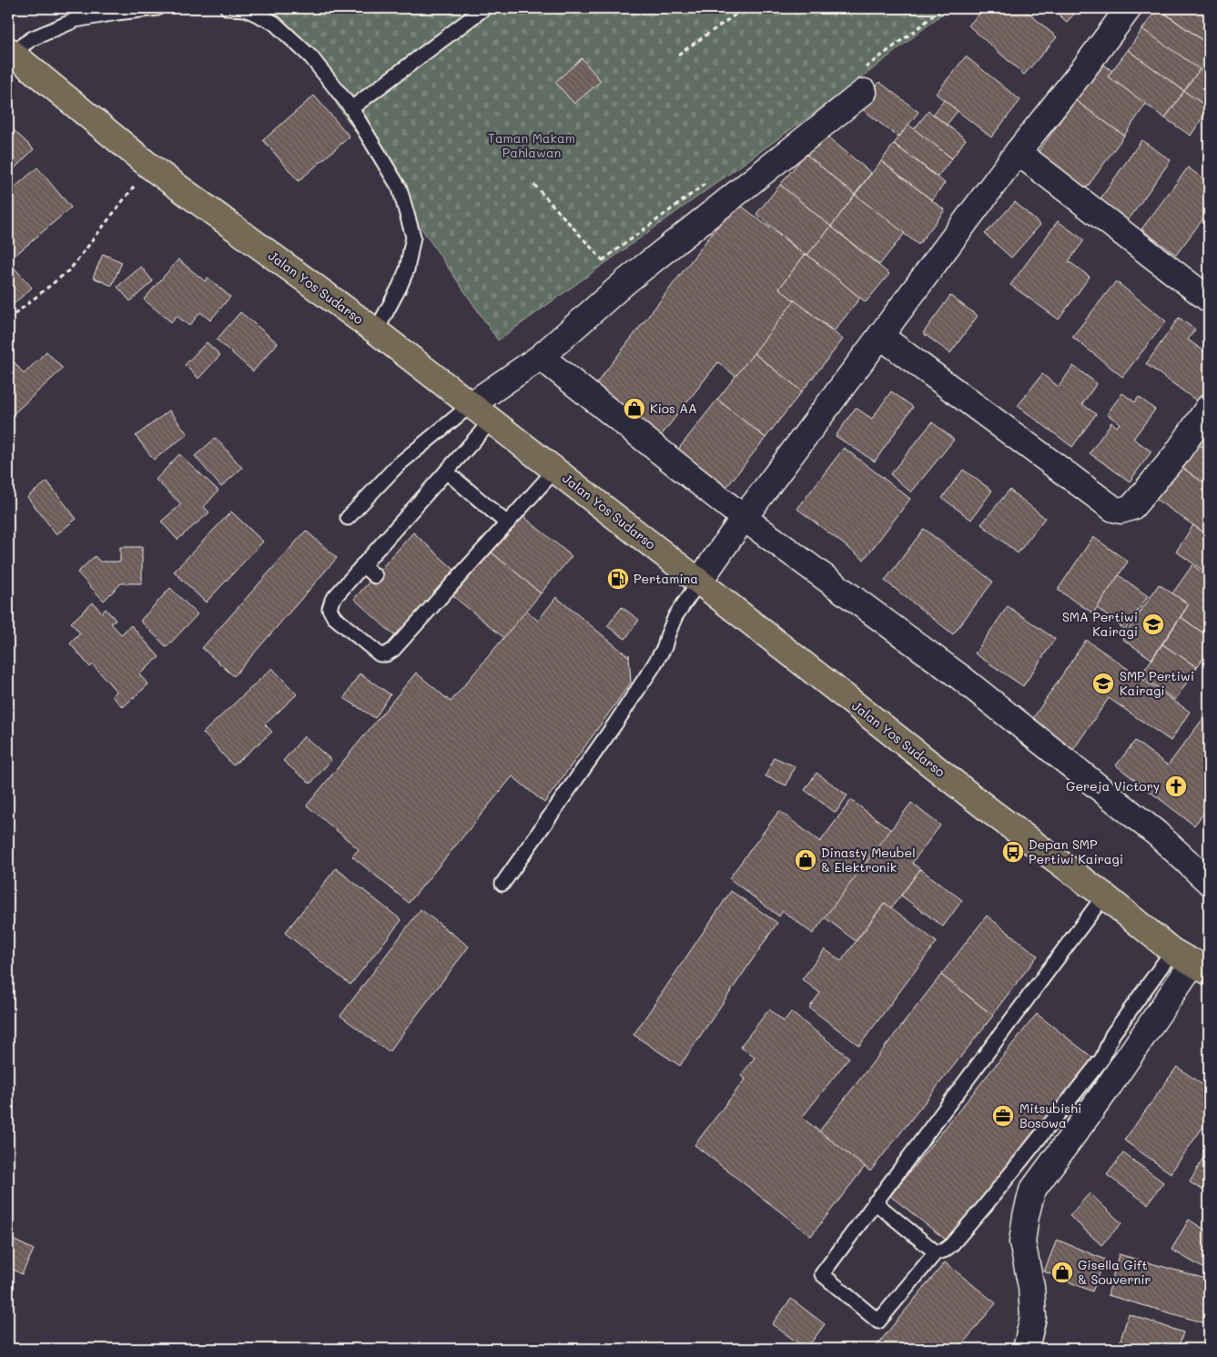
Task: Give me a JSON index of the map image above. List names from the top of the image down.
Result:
{
  "streets": {
    "highway": ["Jalan Yos Sudarso"]
  },
  "parks": ["Taman Makam Pahlawan"],
  "places": {
    "shop": ["Kios AA", "Dinasty Meubel & Elektronik", "Gisella Gift & Souvernir"],
    "fuel station": ["Pertamina"],
    "school or university": ["SMA Pertiwi Kairagi", "SMP Pertiwi Kairagi"],
    "church": ["Gereja Victory"],
    "bus stop": ["Depan SMP Pertiwi Kairagi"],
    "office": ["Mitsubishi Bosowa"]
  }
}
